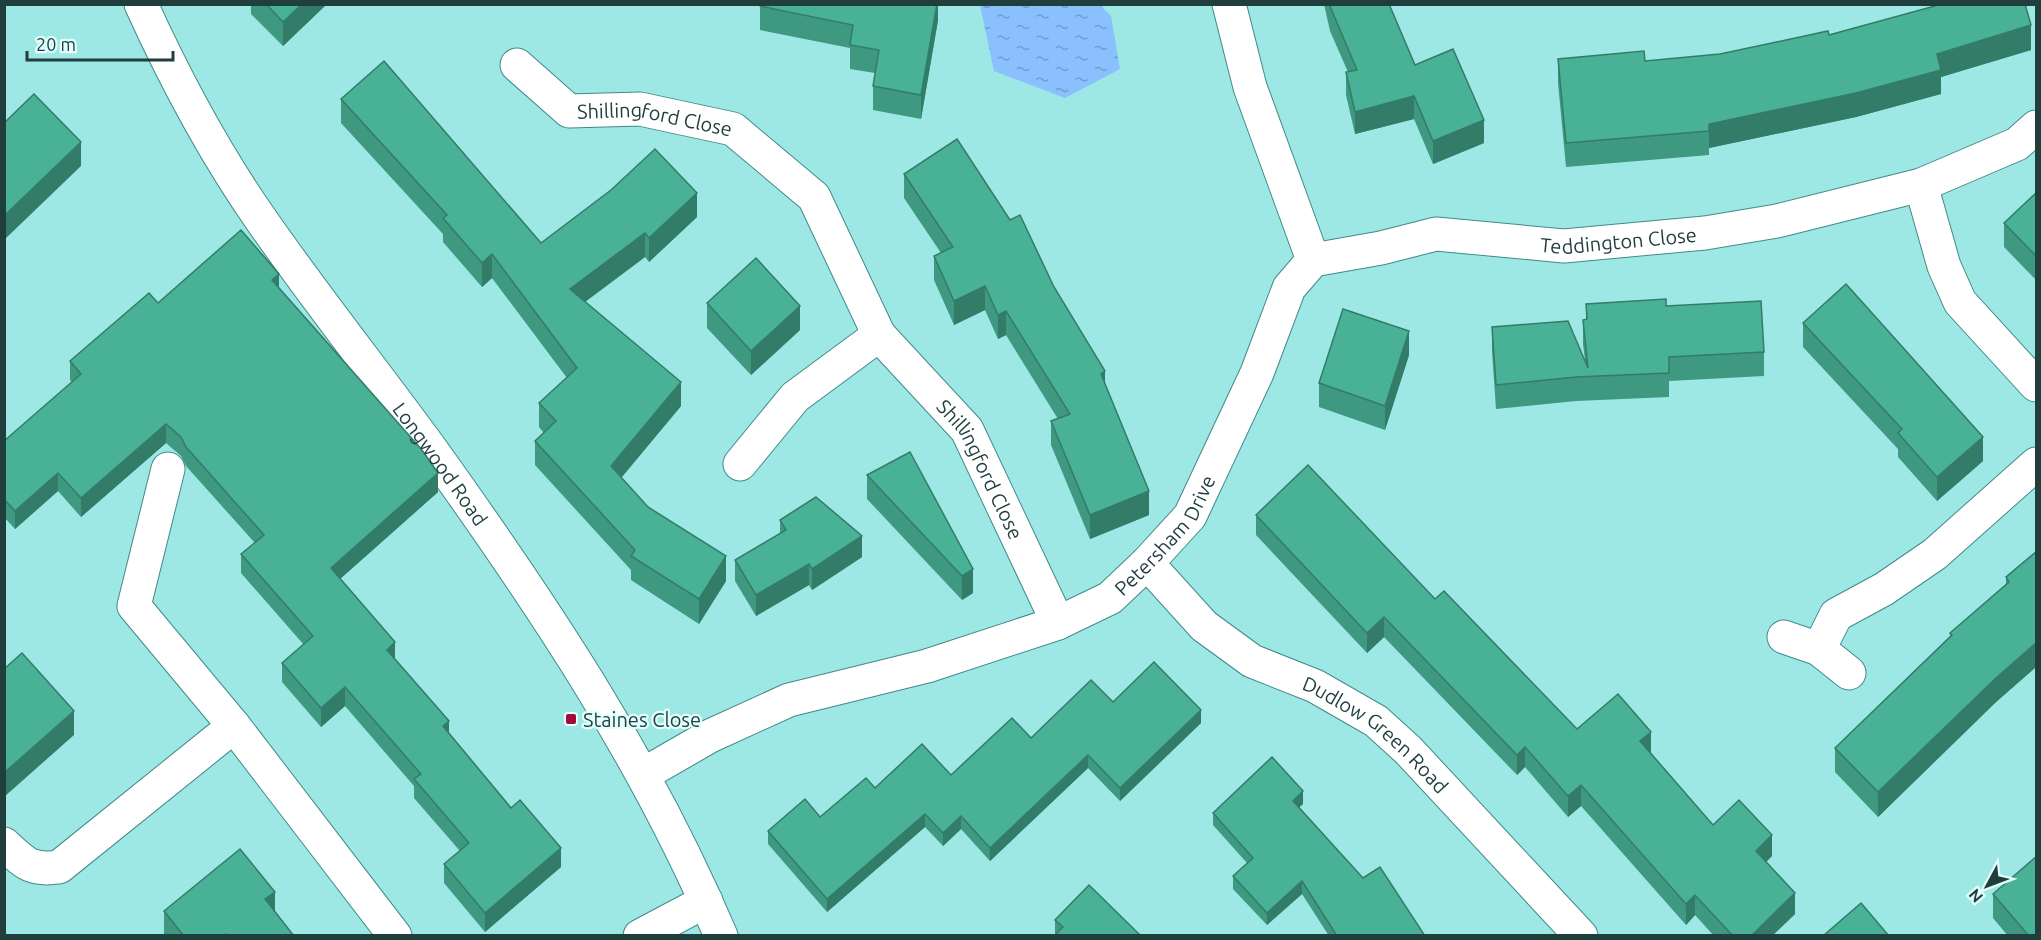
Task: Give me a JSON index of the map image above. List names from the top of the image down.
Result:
{
  "streets": {
    "street": [
      "Shillingford Close",
      "Teddington Close",
      "Longwood Road",
      "Petersham Drive",
      "Dudlow Green Road"
    ]
  },
  "crossings": [
    ["Shillingford Close", "Petersham Drive"],
    ["Teddington Close", "Petersham Drive"],
    ["Longwood Road", "Petersham Drive"],
    ["Petersham Drive", "Dudlow Green Road"]
  ],
  "places": {
    "transit": ["Staines Close"]
  },
  "scale_bar": "20 m",
  "north": "bottom left"
}
